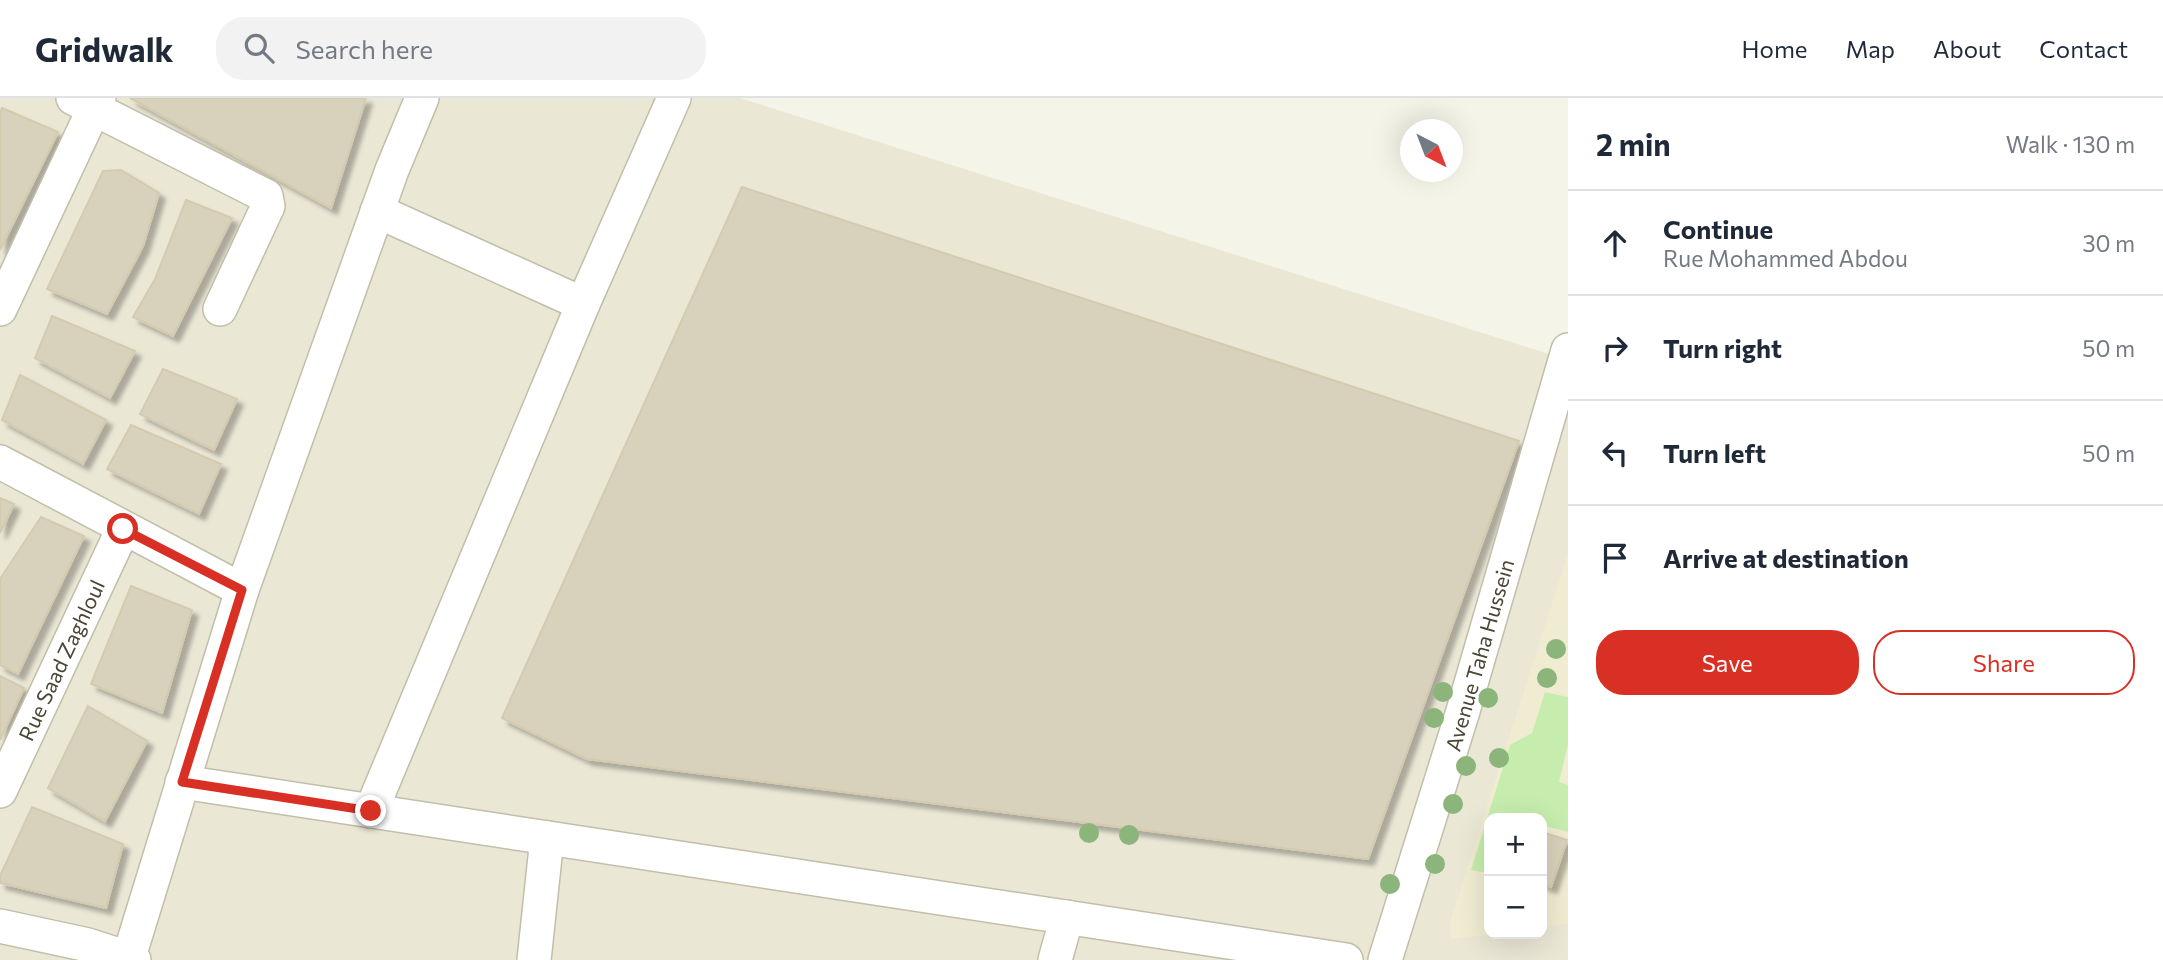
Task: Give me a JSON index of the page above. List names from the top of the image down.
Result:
{
  "streets": {
    "street": ["Avenue Taha Hussein", "Rue Saad Zaghloul"]
  },
  "north": "bottom right",
  "page": {
    "header": "Gridwalk",
    "search": "Search here",
    "nav": [
      "Home",
      "Map",
      "About",
      "Contact"
    ],
    "heading": ["2 min", "Walk · 130 m"],
    "list": [
      ["Continue", "Rue Mohammed Abdou", "30 m"],
      ["Turn right", "50 m"],
      ["Turn left", "50 m"],
      "Arrive at destination"
    ],
    "buttons": ["Save", "Share"],
    "map_buttons": ["+", "−"]
  }
}
